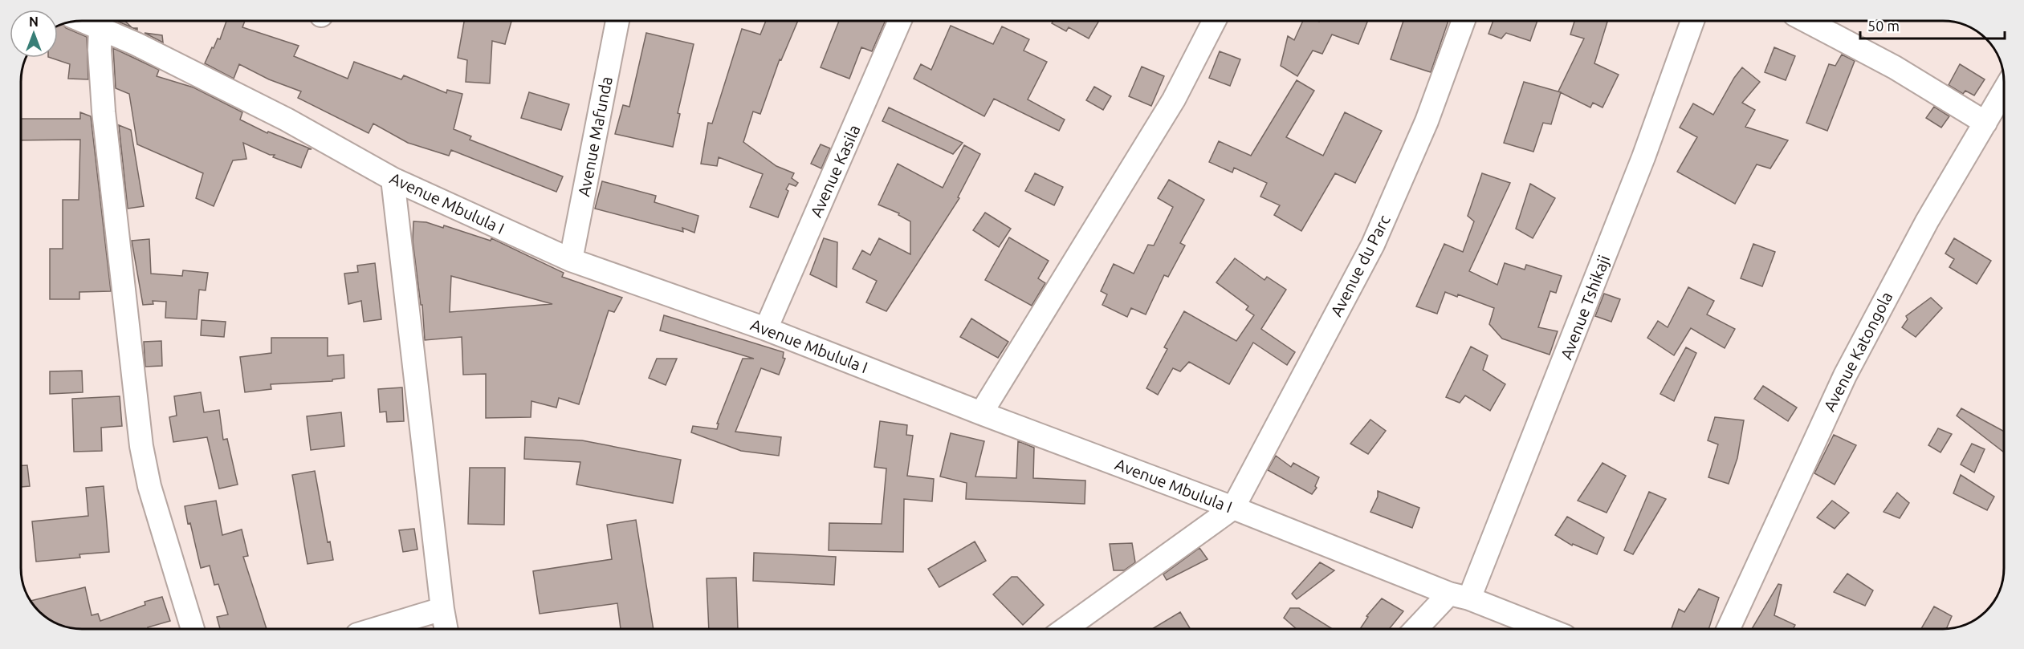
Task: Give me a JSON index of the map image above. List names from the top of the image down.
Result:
{
  "streets": {
    "street": [
      "Avenue Mafunda",
      "Avenue Kasila",
      "Avenue Mbulula I",
      "Avenue du Parc",
      "Avenue Tshikaji",
      "Avenue Katongola"
    ]
  },
  "crossings": [
    ["Avenue Mafunda", "Avenue Mbulula I"],
    ["Avenue Kasila", "Avenue Mbulula I"],
    ["Avenue Mbulula I", "Avenue du Parc"],
    ["Avenue Mbulula I", "Avenue Tshikaji"]
  ],
  "scale_bar": "50 m",
  "north": "top"
}
